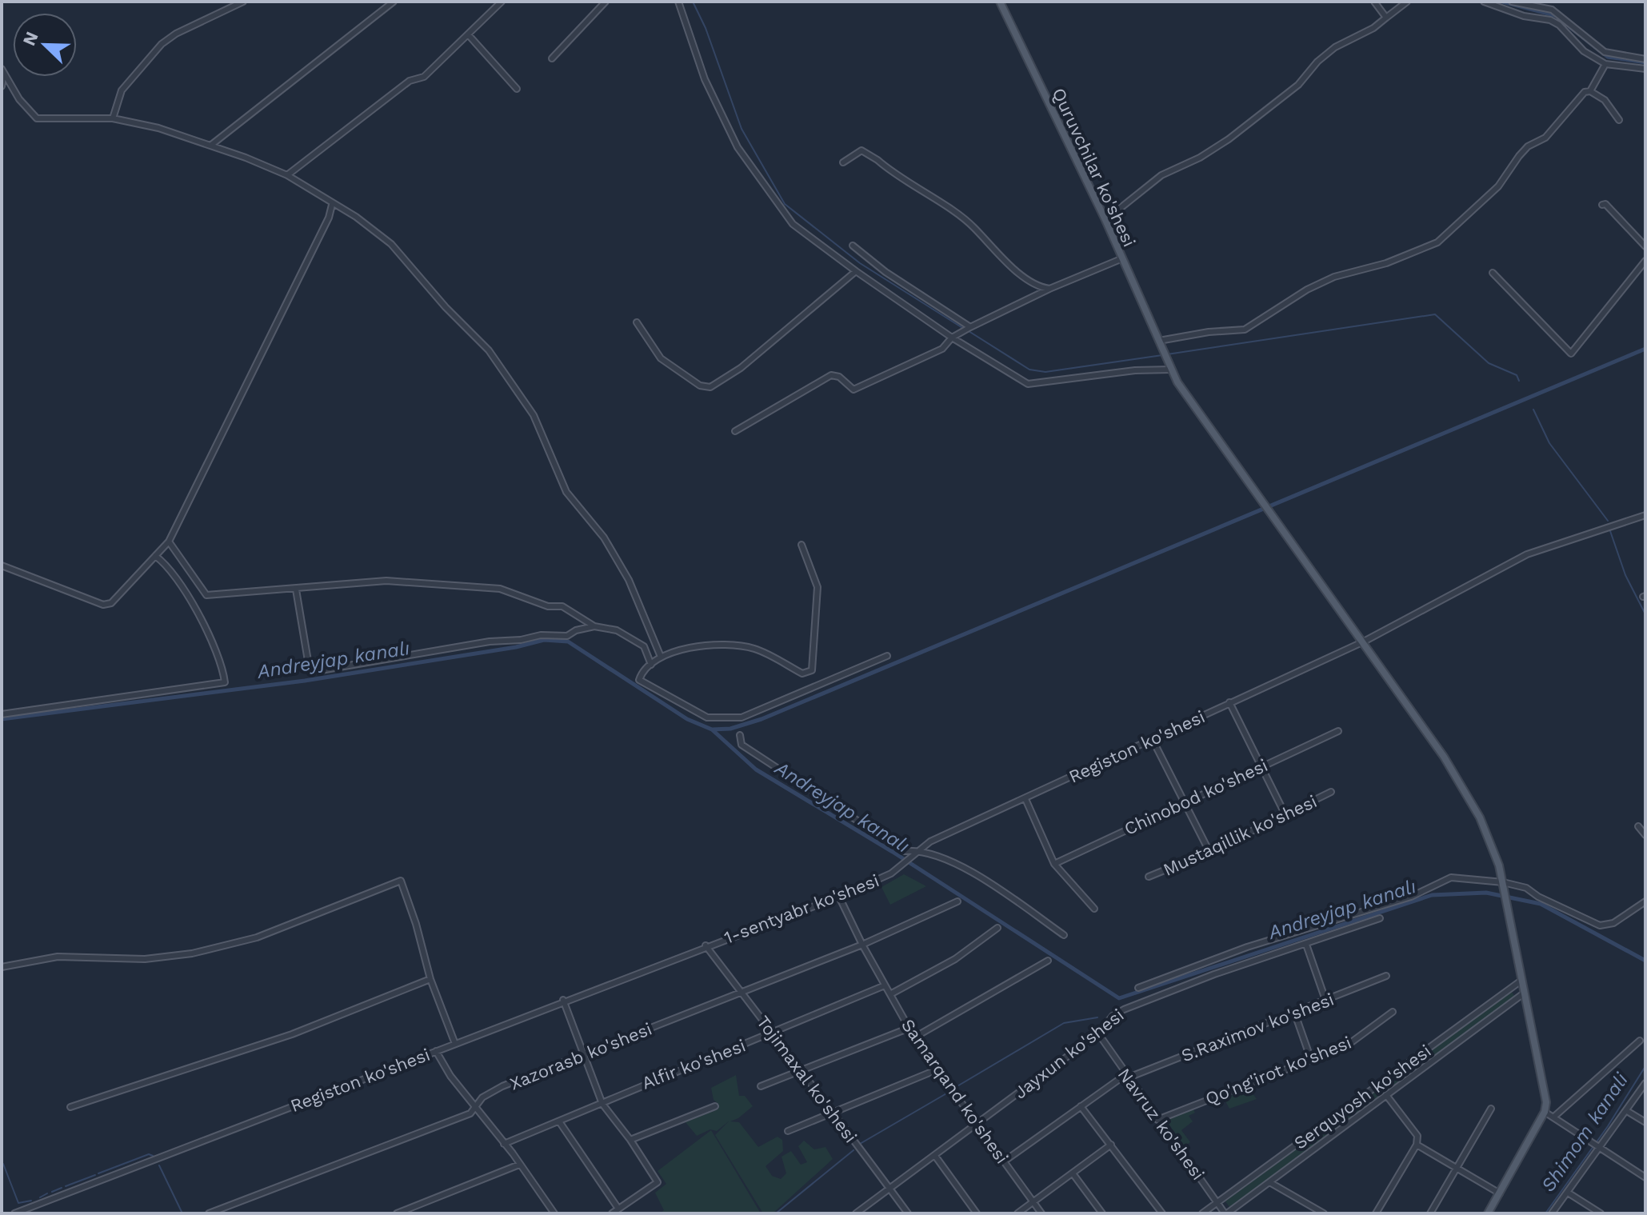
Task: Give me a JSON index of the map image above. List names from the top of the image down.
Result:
{
  "streets": {
    "main road": ["Quruvchilar ko'shesi"],
    "street": [
      "Registon ko'shesi",
      "Chinobod ko'shesi",
      "Mustaqillik ko'shesi",
      "1-sentyabr ko'shesi",
      "S.Raximov ko'shesi",
      "Jayxun ko'shesi",
      "Xazorasb ko'shesi",
      "Alfir ko'shesi",
      "Qo'ng'irot ko'shesi",
      "Tojimaxal ko'shesi",
      "Samarqand ko'shesi",
      "Serquyosh ko'shesi",
      "Navruz ko'shesi"
    ]
  },
  "crossings": [
    ["Quruvchilar ko'shesi", "Registon ko'shesi"],
    ["Quruvchilar ko'shesi", "Serquyosh ko'shesi"],
    ["Registon ko'shesi", "1-sentyabr ko'shesi"],
    ["Registon ko'shesi", "Tojimaxal ko'shesi"],
    ["1-sentyabr ko'shesi", "Tojimaxal ko'shesi"],
    ["1-sentyabr ko'shesi", "Samarqand ko'shesi"],
    ["S.Raximov ko'shesi", "Samarqand ko'shesi"],
    ["S.Raximov ko'shesi", "Navruz ko'shesi"],
    ["Jayxun ko'shesi", "Tojimaxal ko'shesi"],
    ["Jayxun ko'shesi", "Samarqand ko'shesi"],
    ["Jayxun ko'shesi", "Navruz ko'shesi"],
    ["Xazorasb ko'shesi", "Tojimaxal ko'shesi"],
    ["Xazorasb ko'shesi", "Samarqand ko'shesi"],
    ["Alfir ko'shesi", "Tojimaxal ko'shesi"],
    ["Alfir ko'shesi", "Samarqand ko'shesi"],
    ["Qo'ng'irot ko'shesi", "Navruz ko'shesi"],
    ["Serquyosh ko'shesi", "Navruz ko'shesi"]
  ],
  "water": ["Andreyjap kanalı", "Shimom kanali"],
  "north": "top left"
}
